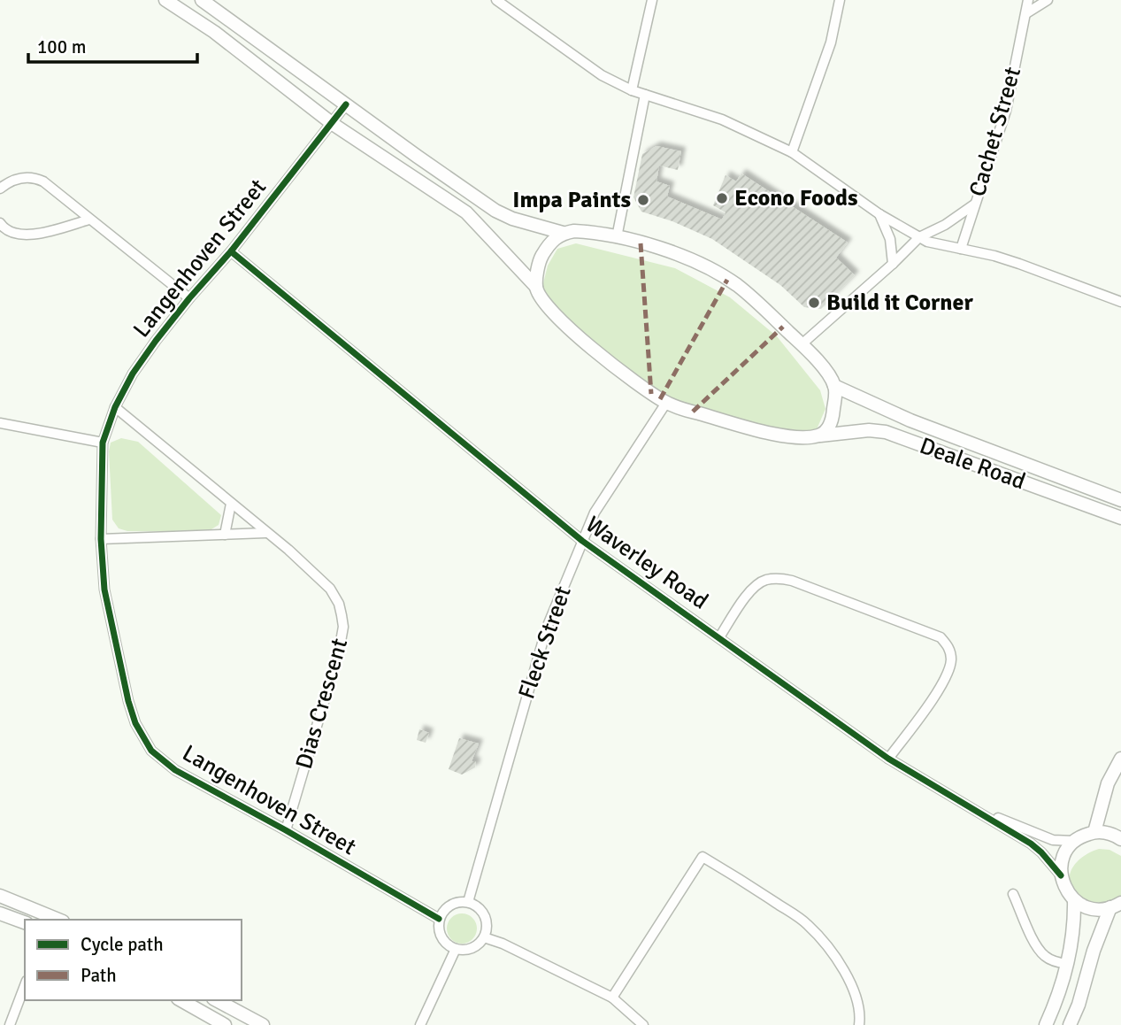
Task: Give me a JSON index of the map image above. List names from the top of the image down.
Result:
{
  "streets": {
    "street": [
      "Cachet Street",
      "Langenhoven Street",
      "Deale Road",
      "Waverley Road",
      "Fleck Street",
      "Dias Crescent"
    ]
  },
  "crossings": [
    ["Langenhoven Street", "Deale Road"],
    ["Langenhoven Street", "Waverley Road"],
    ["Langenhoven Street", "Fleck Street"],
    ["Langenhoven Street", "Dias Crescent"],
    ["Deale Road", "Fleck Street"],
    ["Waverley Road", "Fleck Street"]
  ],
  "places": ["Econo Foods", "Impa Paints", "Build it Corner"],
  "legend": ["Cycle path", "Path"],
  "scale_bar": "100 m"
}
